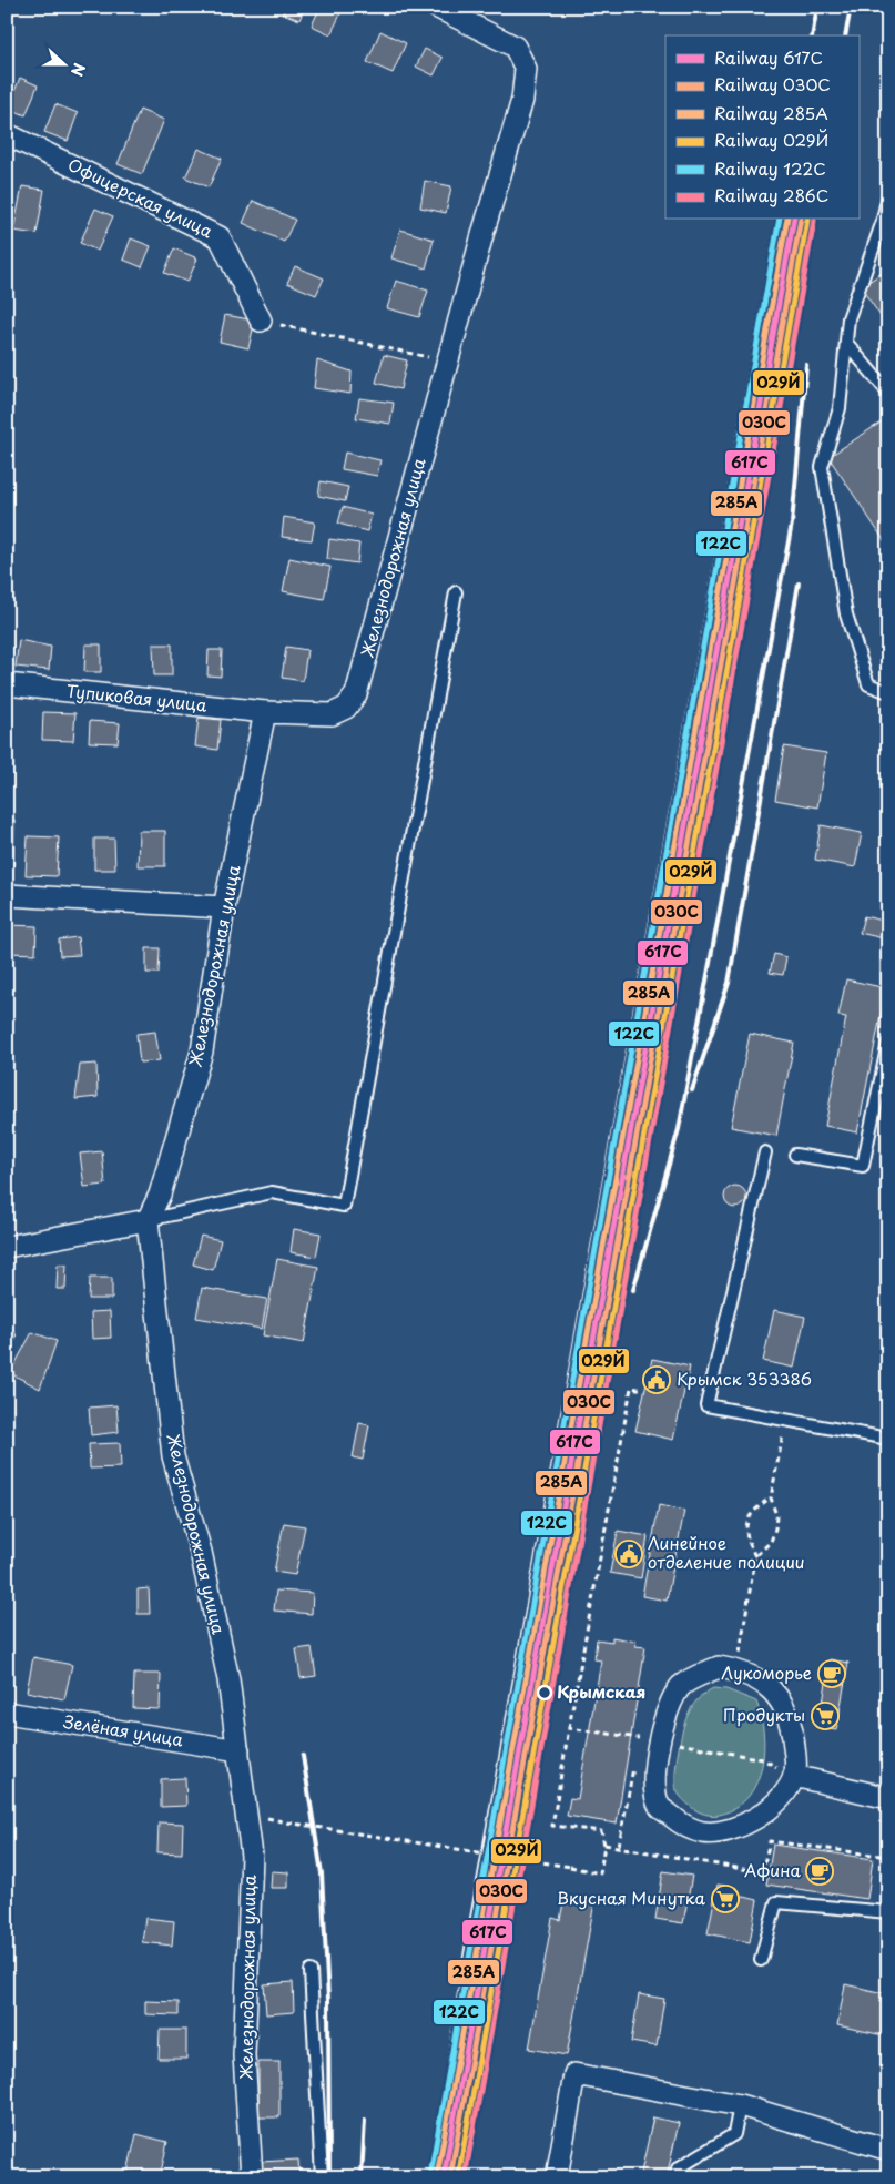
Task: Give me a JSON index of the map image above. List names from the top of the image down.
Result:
{
  "streets": {
    "street": [
      "Офицерская улица",
      "Железнодорожная улица",
      "Тупиковая улица",
      "Зелёная улица"
    ]
  },
  "crossings": [
    ["Железнодорожная улица", "Тупиковая улица"],
    ["Железнодорожная улица", "Зелёная улица"]
  ],
  "places": {
    "public building": ["Крымск 353386", "Линейное отделение полиции"],
    "cafe": ["Лукоморье", "Афина"],
    "other": ["Крымская"],
    "supermarket": ["Продукты", "Вкусная Минутка"]
  },
  "lines": [
    "rail line 617C",
    "rail line 030C",
    "rail line 285А",
    "rail line 029Й",
    "rail line 122С",
    "rail line 286С"
  ],
  "legend": [
    "Railway 617C",
    "Railway 030C",
    "Railway 285А",
    "Railway 029Й",
    "Railway 122С",
    "Railway 286С"
  ],
  "north": "right"
}
